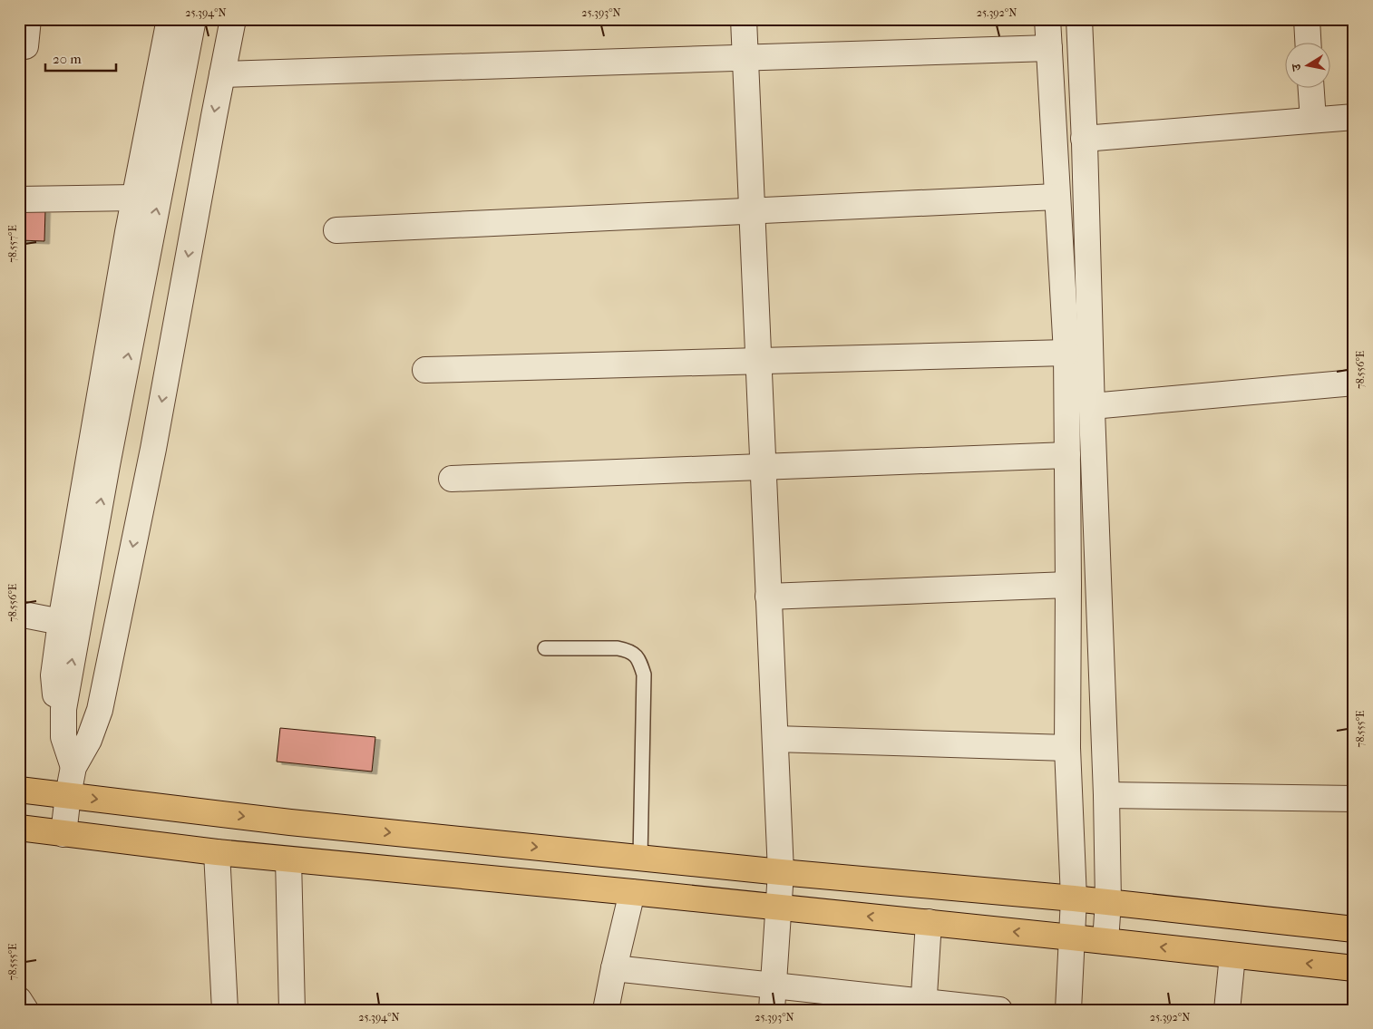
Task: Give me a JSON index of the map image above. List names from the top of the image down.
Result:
{
  "scale_bar": "20 m",
  "north": "left",
  "coordinates": [
    "25.394°N",
    "25.393°N",
    "25.392°N",
    "78.557°E",
    "78.556°E",
    "78.555°E"
  ]
}
